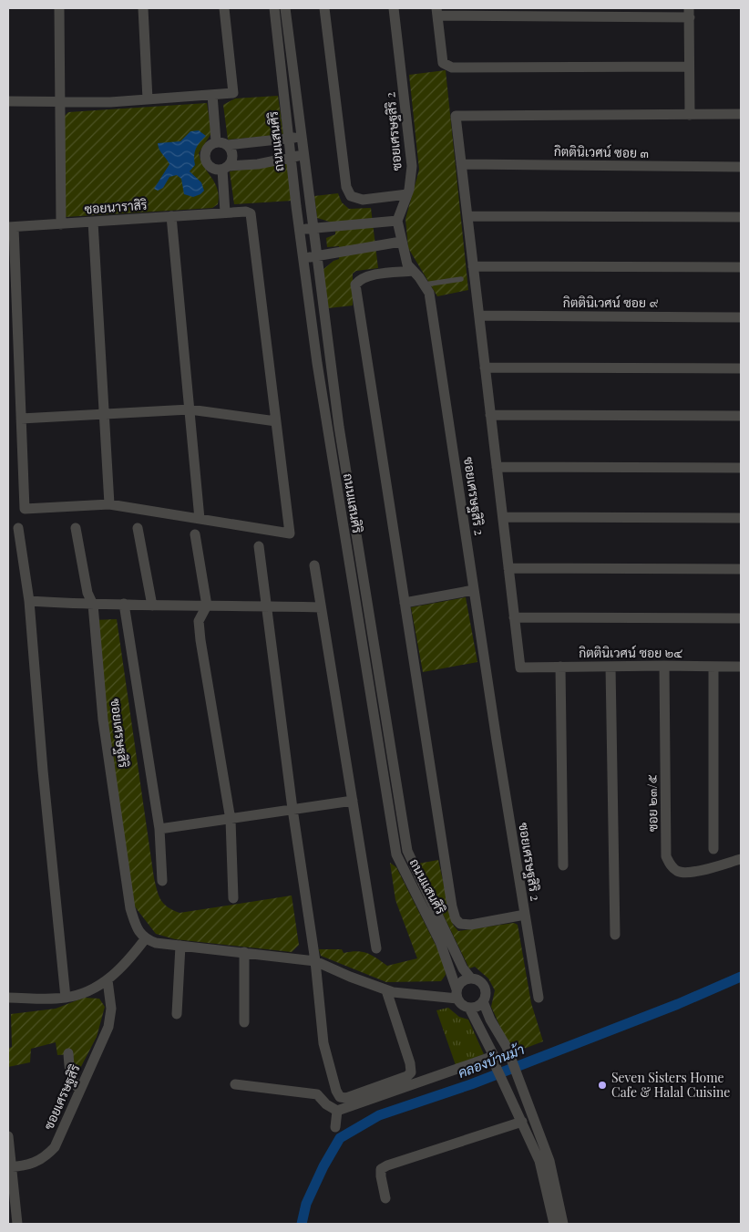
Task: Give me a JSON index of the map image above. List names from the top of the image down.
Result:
{
  "streets": {
    "street": [
      "ซอยเศรษฐสิริ 2",
      "ถนนแสนศิริ",
      "กิตตินิเวศน์ ซอย ๓",
      "ซอยนาราสิริ",
      "กิตตินิเวศน์ ซอย ๙",
      "กิตตินิเวศน์ ซอย ๒๔",
      "ซอยเศรษฐสิริ",
      "ซอย ๒๓/๕"
    ]
  },
  "crossings": [
    ["กิตตินิเวศน์ ซอย ๒๔", "ซอย ๒๓/๕"]
  ],
  "water": ["คลองบ้านม้า"],
  "places": ["Seven Sisters Home Cafe & Halal Cuisine"]
}
